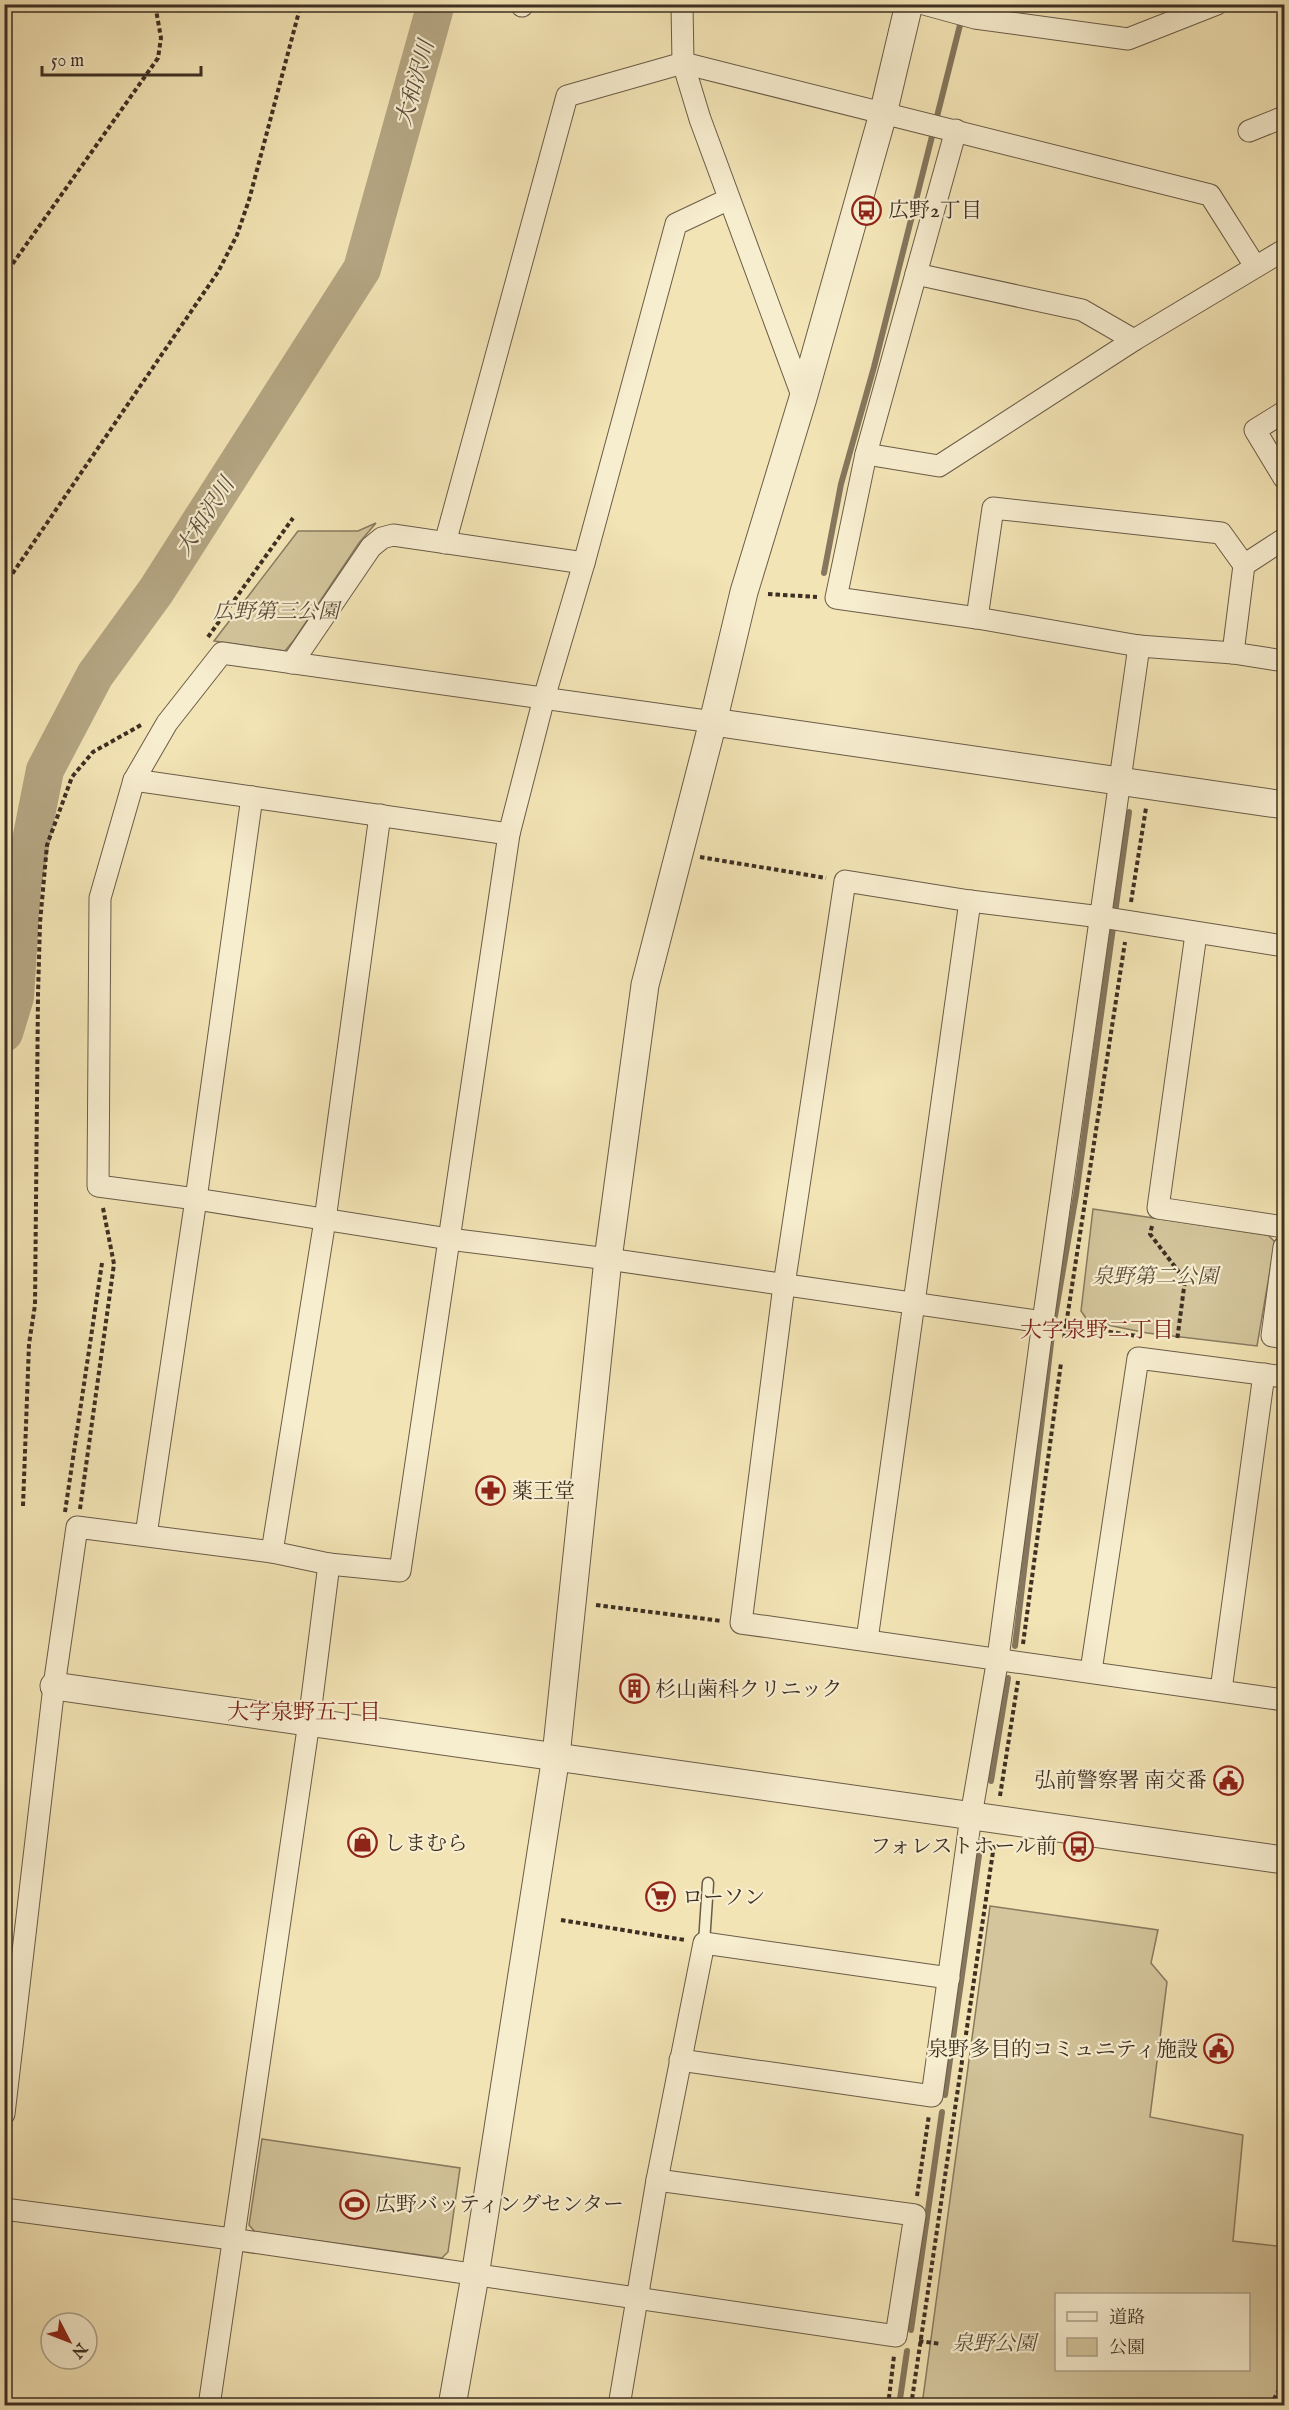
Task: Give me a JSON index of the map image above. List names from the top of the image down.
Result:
{
  "districts": ["大字泉野二丁目", "大字泉野五丁目"],
  "water": ["大和沢川"],
  "parks": ["広野第三公園", "泉野第二公園", "泉野公園"],
  "places": {
    "bus stop": ["広野2丁目", "フォレストホール前"],
    "pharmacy": ["薬王堂"],
    "building": ["杉山歯科クリニック"],
    "public building": ["弘前警察署 南交番", "泉野多目的コミュニティ施設"],
    "shop": ["しまむら"],
    "supermarket": ["ローソン"],
    "sports": ["広野バッティングセンター"]
  },
  "legend": ["道路", "公園"],
  "scale_bar": "50 m",
  "north": "bottom right"
}
